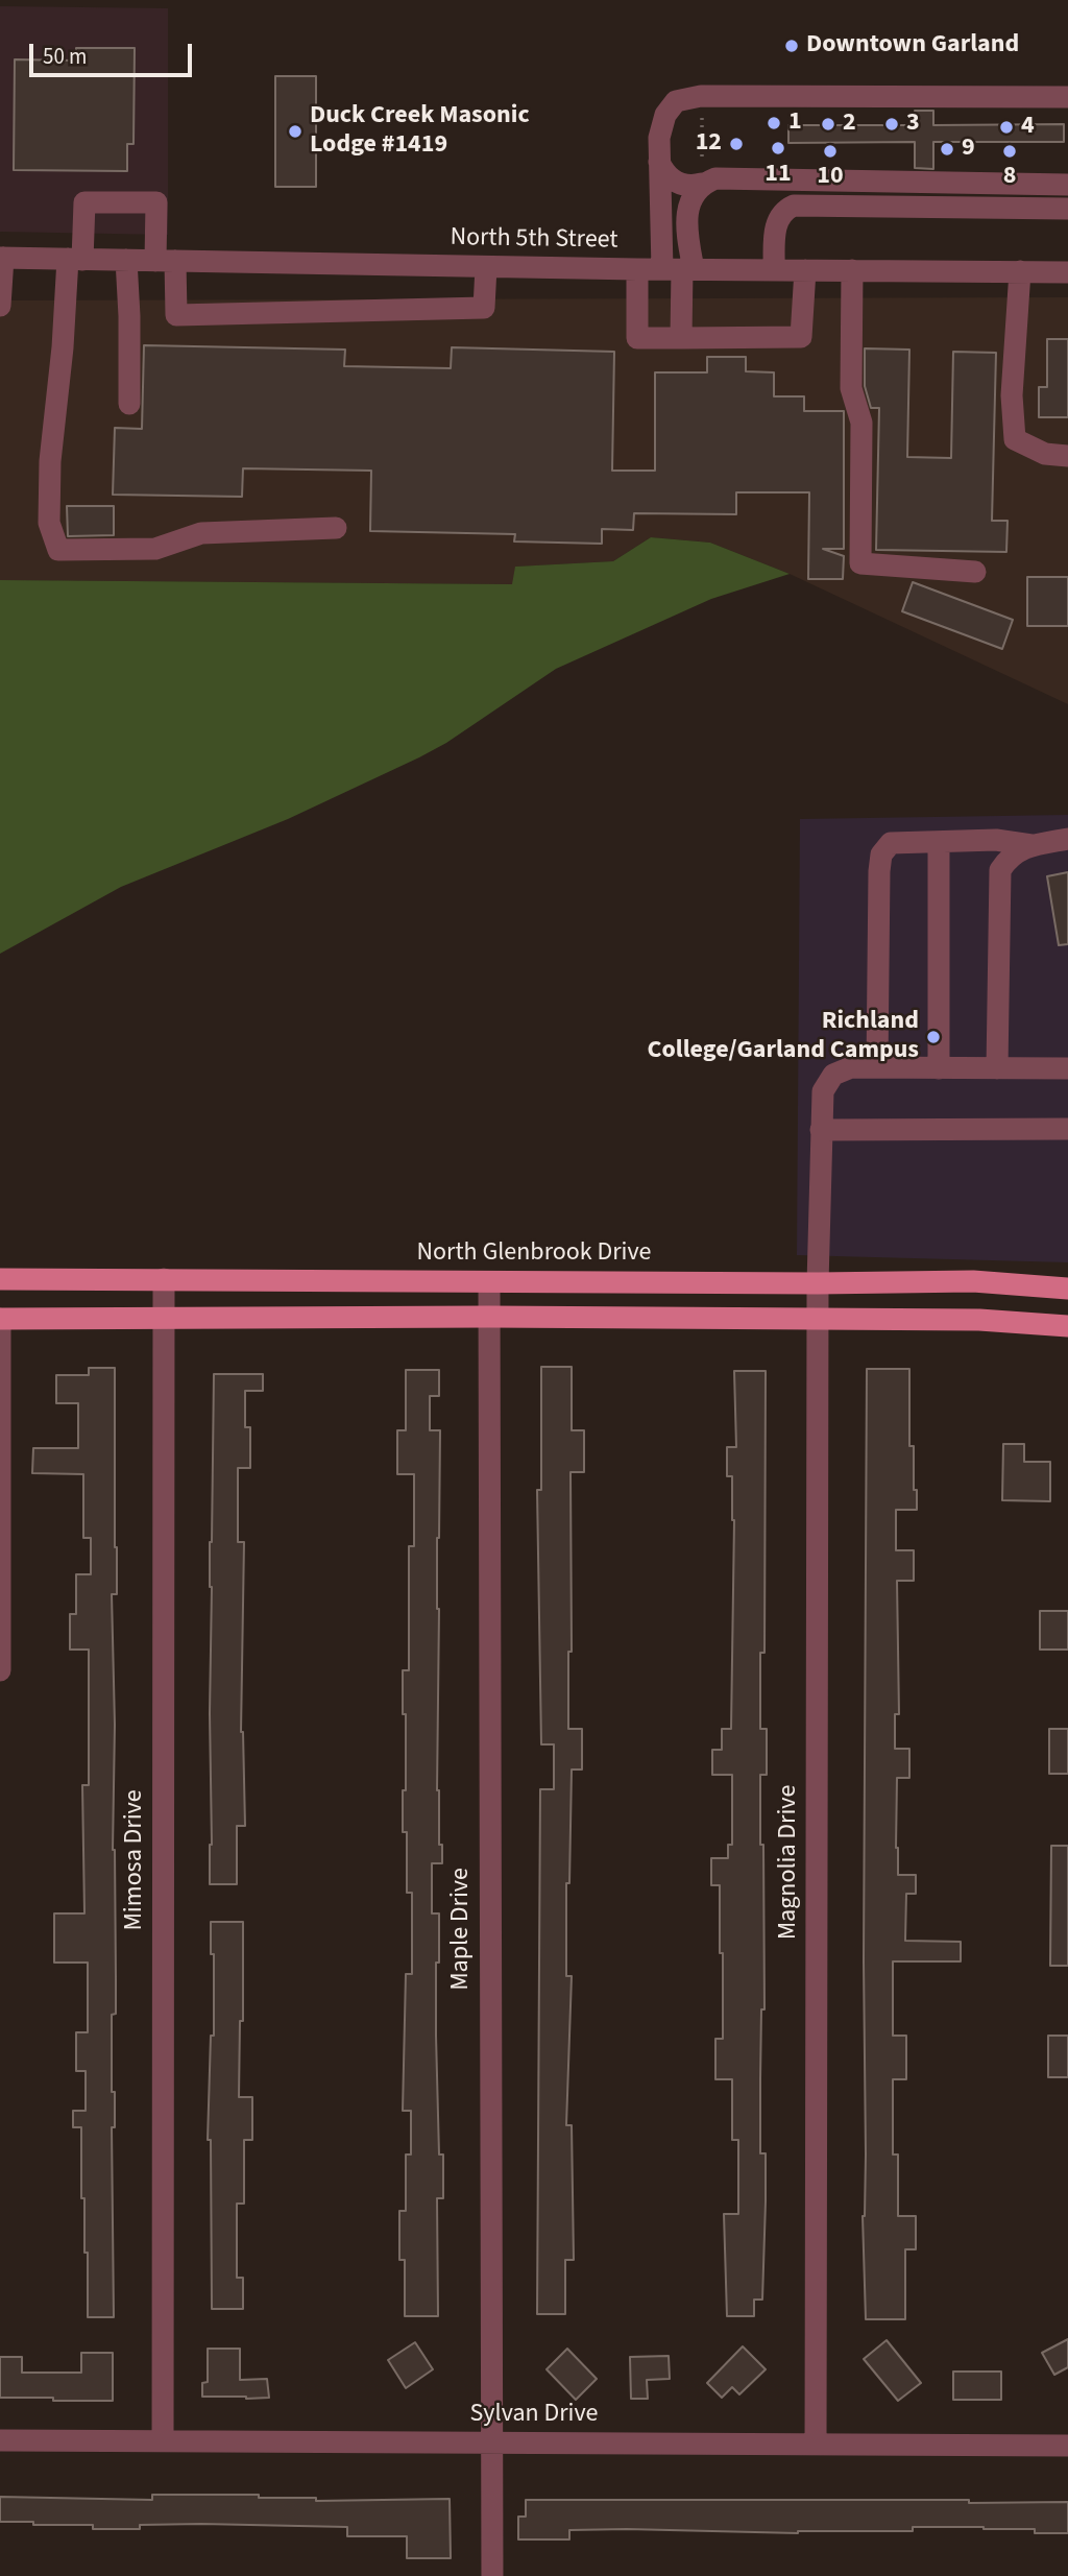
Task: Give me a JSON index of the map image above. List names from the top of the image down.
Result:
{
  "streets": {
    "main road": ["North Glenbrook Drive"],
    "street": [
      "North 5th Street",
      "Mimosa Drive",
      "Magnolia Drive",
      "Maple Drive",
      "Sylvan Drive"
    ]
  },
  "crossings": [
    ["North Glenbrook Drive", "Mimosa Drive"],
    ["North Glenbrook Drive", "Magnolia Drive"],
    ["North Glenbrook Drive", "Maple Drive"],
    ["Mimosa Drive", "Sylvan Drive"],
    ["Magnolia Drive", "Sylvan Drive"],
    ["Maple Drive", "Sylvan Drive"]
  ],
  "places": [
    "Downtown Garland",
    "1",
    "2",
    "3",
    "4",
    "Duck Creek Masonic Lodge #1419",
    "12",
    "11",
    "9",
    "10",
    "8",
    "Richland College/Garland Campus"
  ],
  "scale_bar": "50 m"
}
